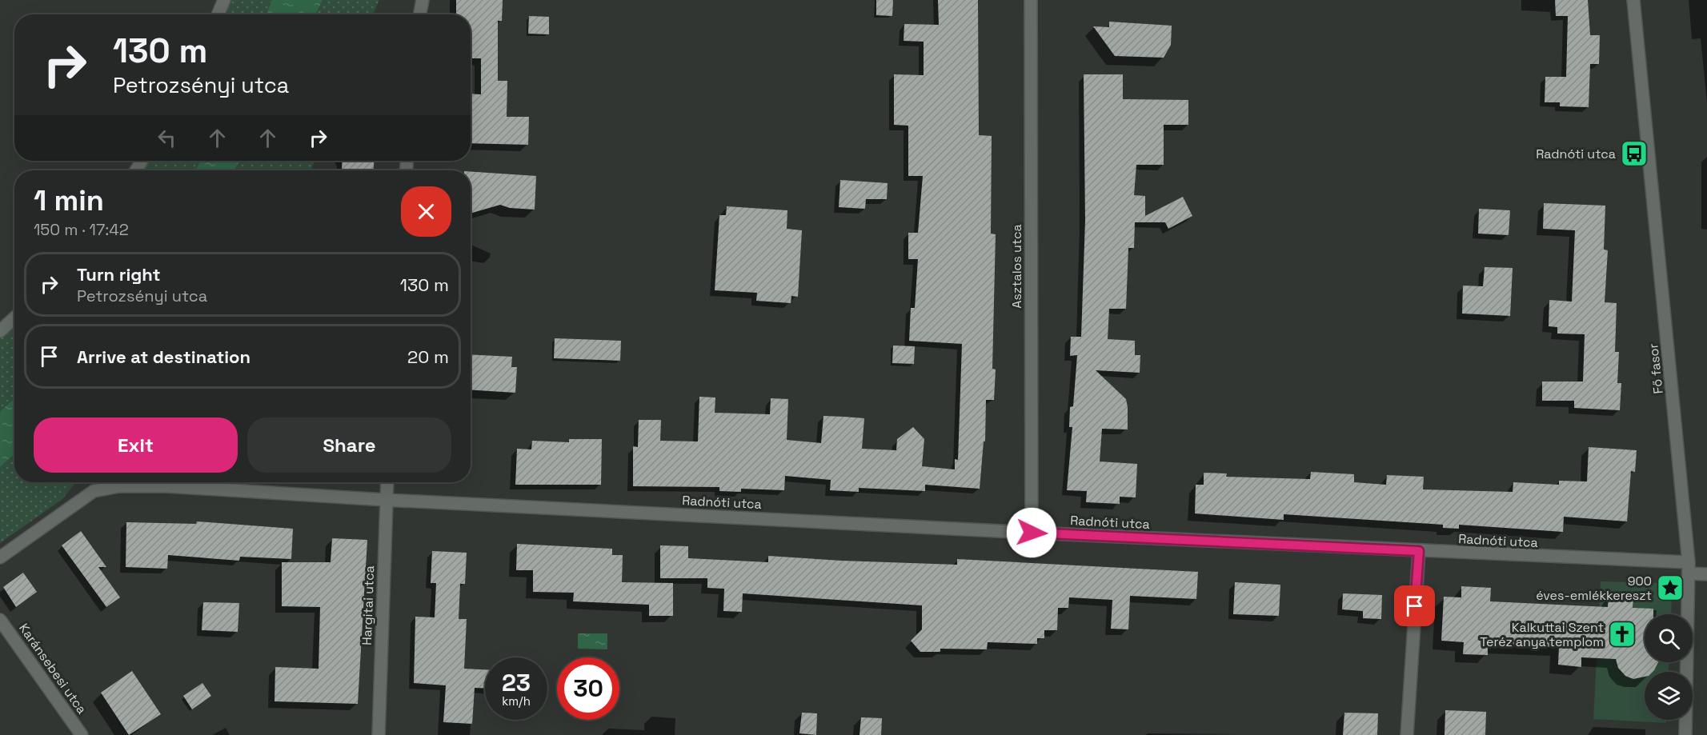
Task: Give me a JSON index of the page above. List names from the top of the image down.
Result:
{
  "streets": {
    "street": [
      "Asztalos utca",
      "Fő fasor",
      "Radnóti utca",
      "Hargitai utca",
      "Karánsebesi utca"
    ]
  },
  "crossings": [
    ["Asztalos utca", "Radnóti utca"],
    ["Fő fasor", "Radnóti utca"],
    ["Radnóti utca", "Hargitai utca"]
  ],
  "places": {
    "bus stop": ["Radnóti utca"],
    "place": ["900 éves-emlékkereszt"],
    "church": ["Kalkuttai Szent Teréz anya templom"]
  },
  "page": {
    "turn": ["130 m", "Petrozsényi utca"],
    "heading": ["1 min", "150 m · 17:42"],
    "list": [
      {
        "name": "Turn right",
        "note": "Petrozsényi utca",
        "value": "130 m"
      },
      {
        "name": "Arrive at destination",
        "value": "20 m"
      }
    ],
    "buttons": ["Exit", "Share"],
    "speed": "23 km/h",
    "limit": "30"
  }
}
